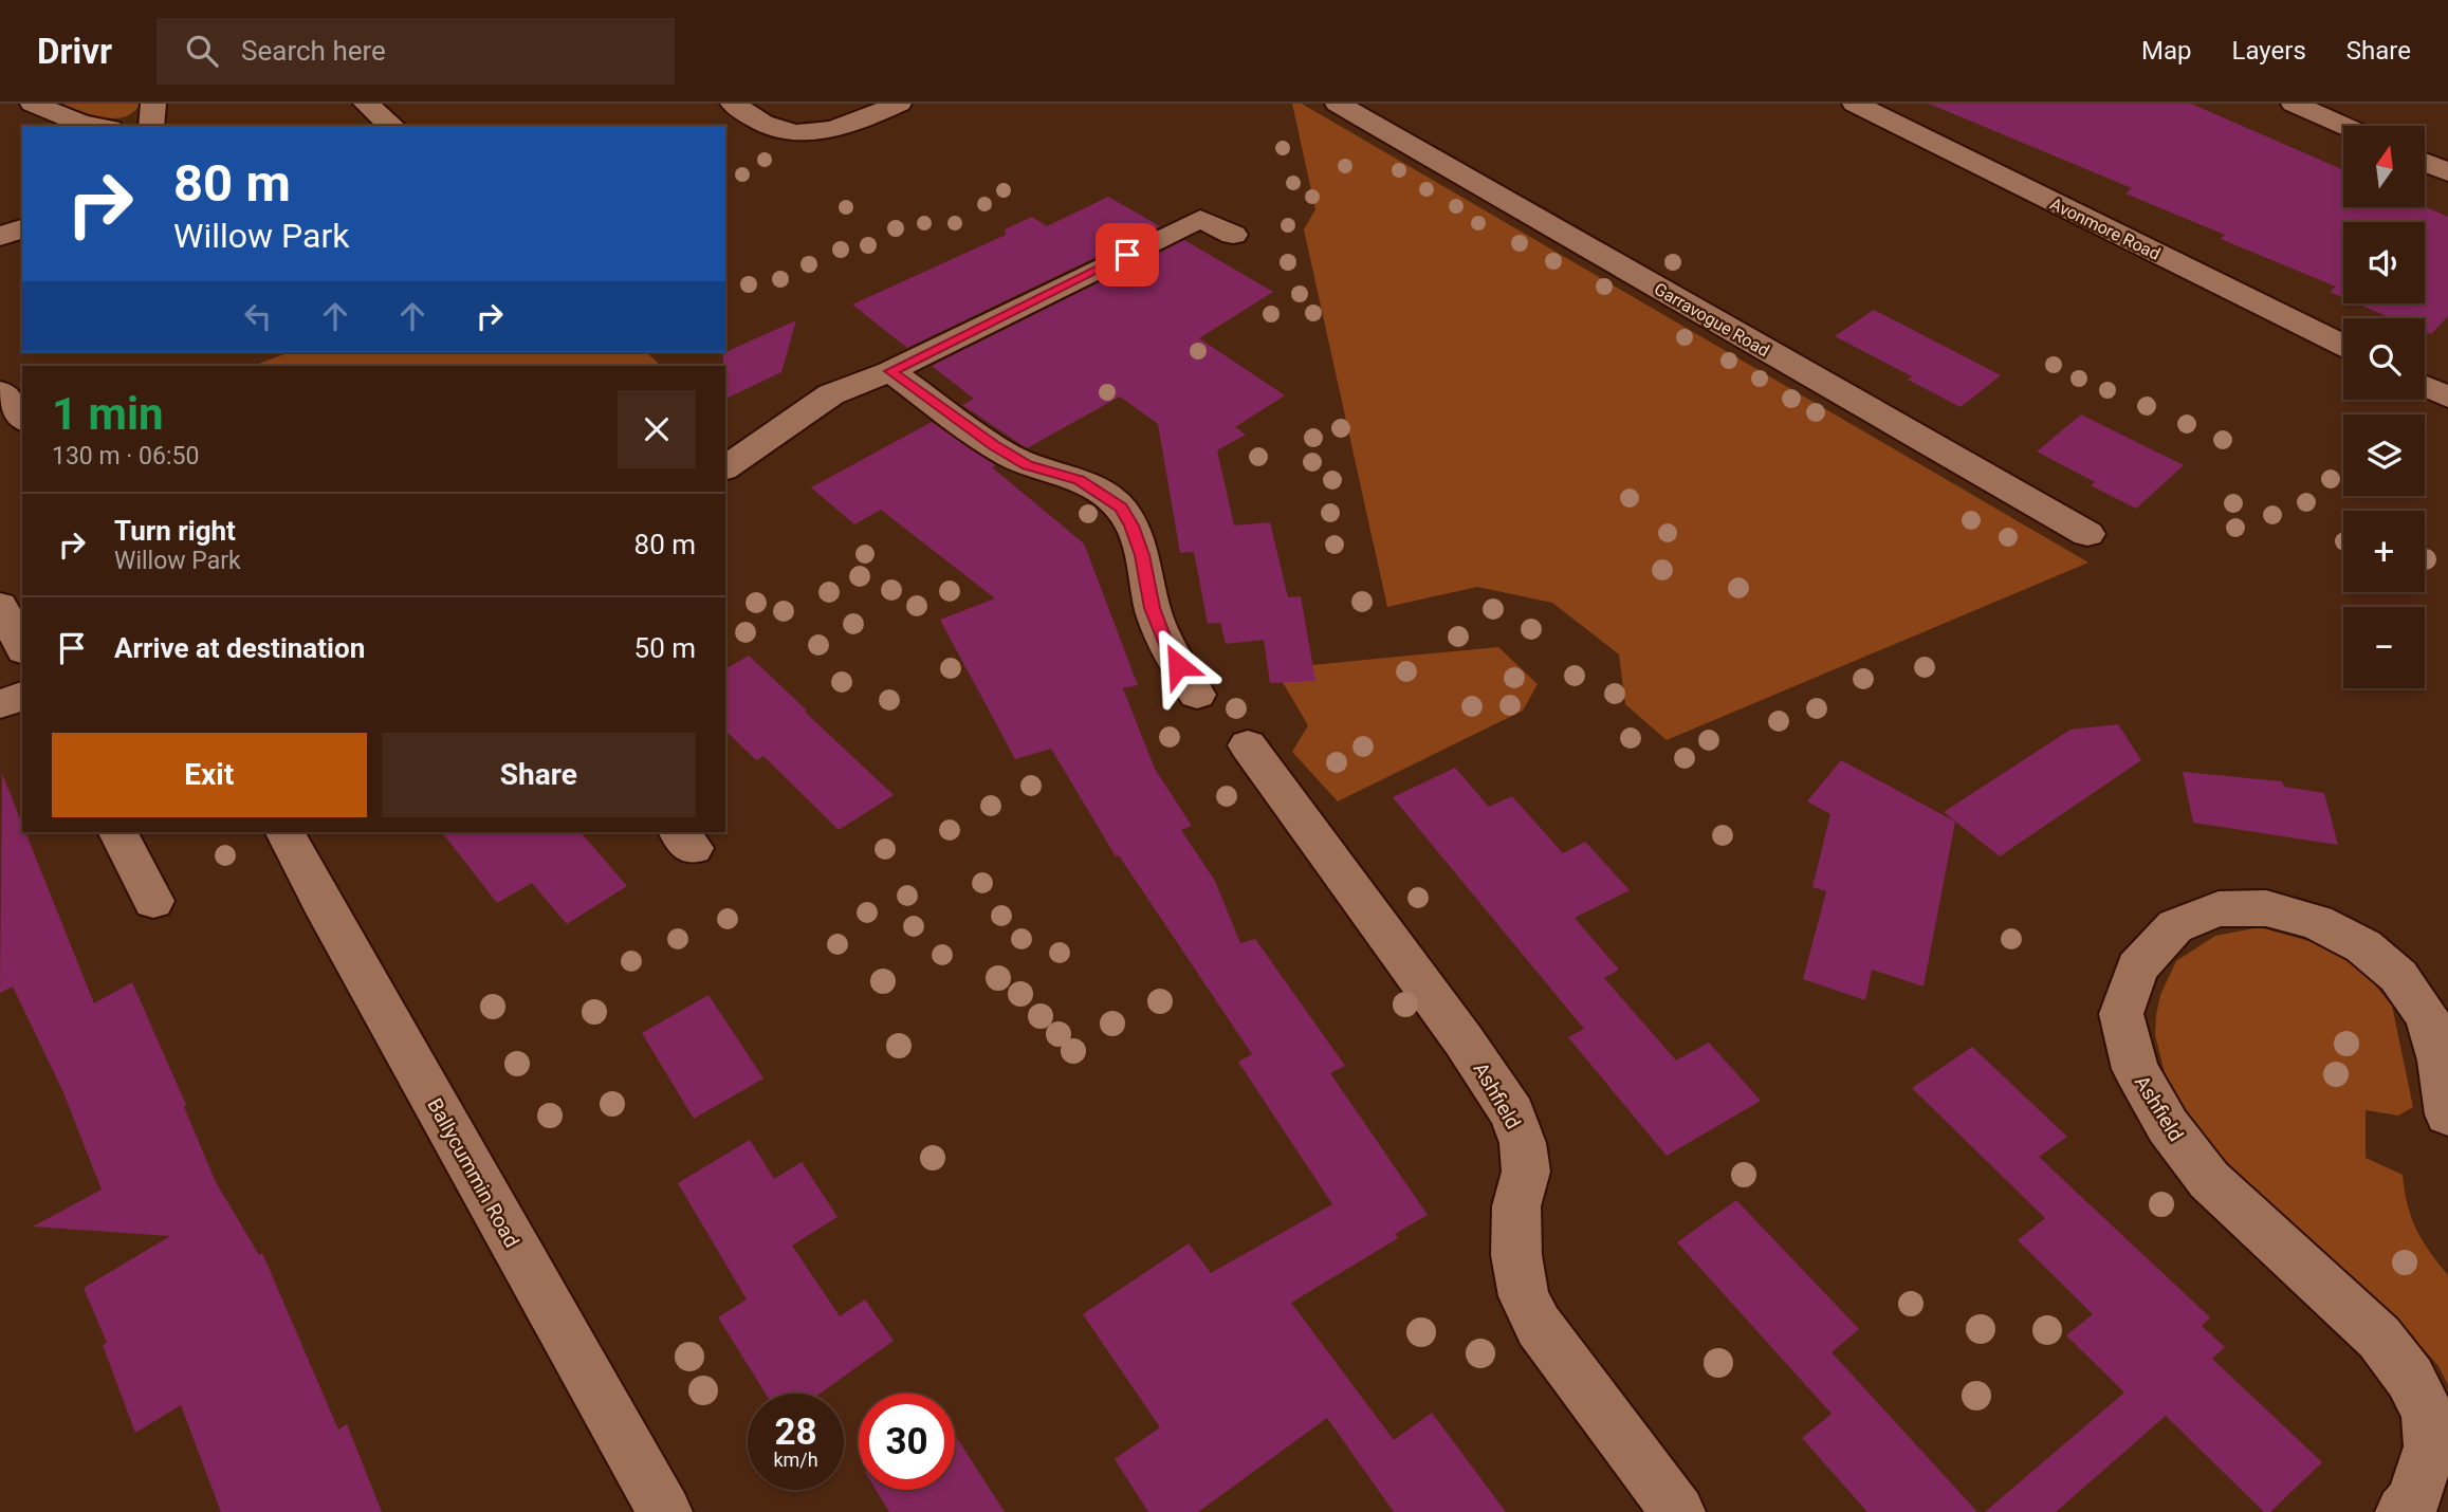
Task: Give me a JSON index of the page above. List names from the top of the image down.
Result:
{
  "streets": {
    "street": [
      "Avonmore Road",
      "Garravogue Road",
      "Ashfield",
      "Ballycummin Road"
    ]
  },
  "north": "top",
  "page": {
    "header": "Drivr",
    "search": "Search here",
    "nav": ["Map", "Layers", "Share"],
    "map_buttons": ["+", "−"],
    "turn": ["80 m", "Willow Park"],
    "heading": ["1 min", "130 m · 06:50"],
    "list": [
      {
        "name": "Turn right",
        "note": "Willow Park",
        "value": "80 m"
      },
      {
        "name": "Arrive at destination",
        "value": "50 m"
      }
    ],
    "buttons": ["Exit", "Share"],
    "speed": "28 km/h",
    "limit": "30"
  }
}
